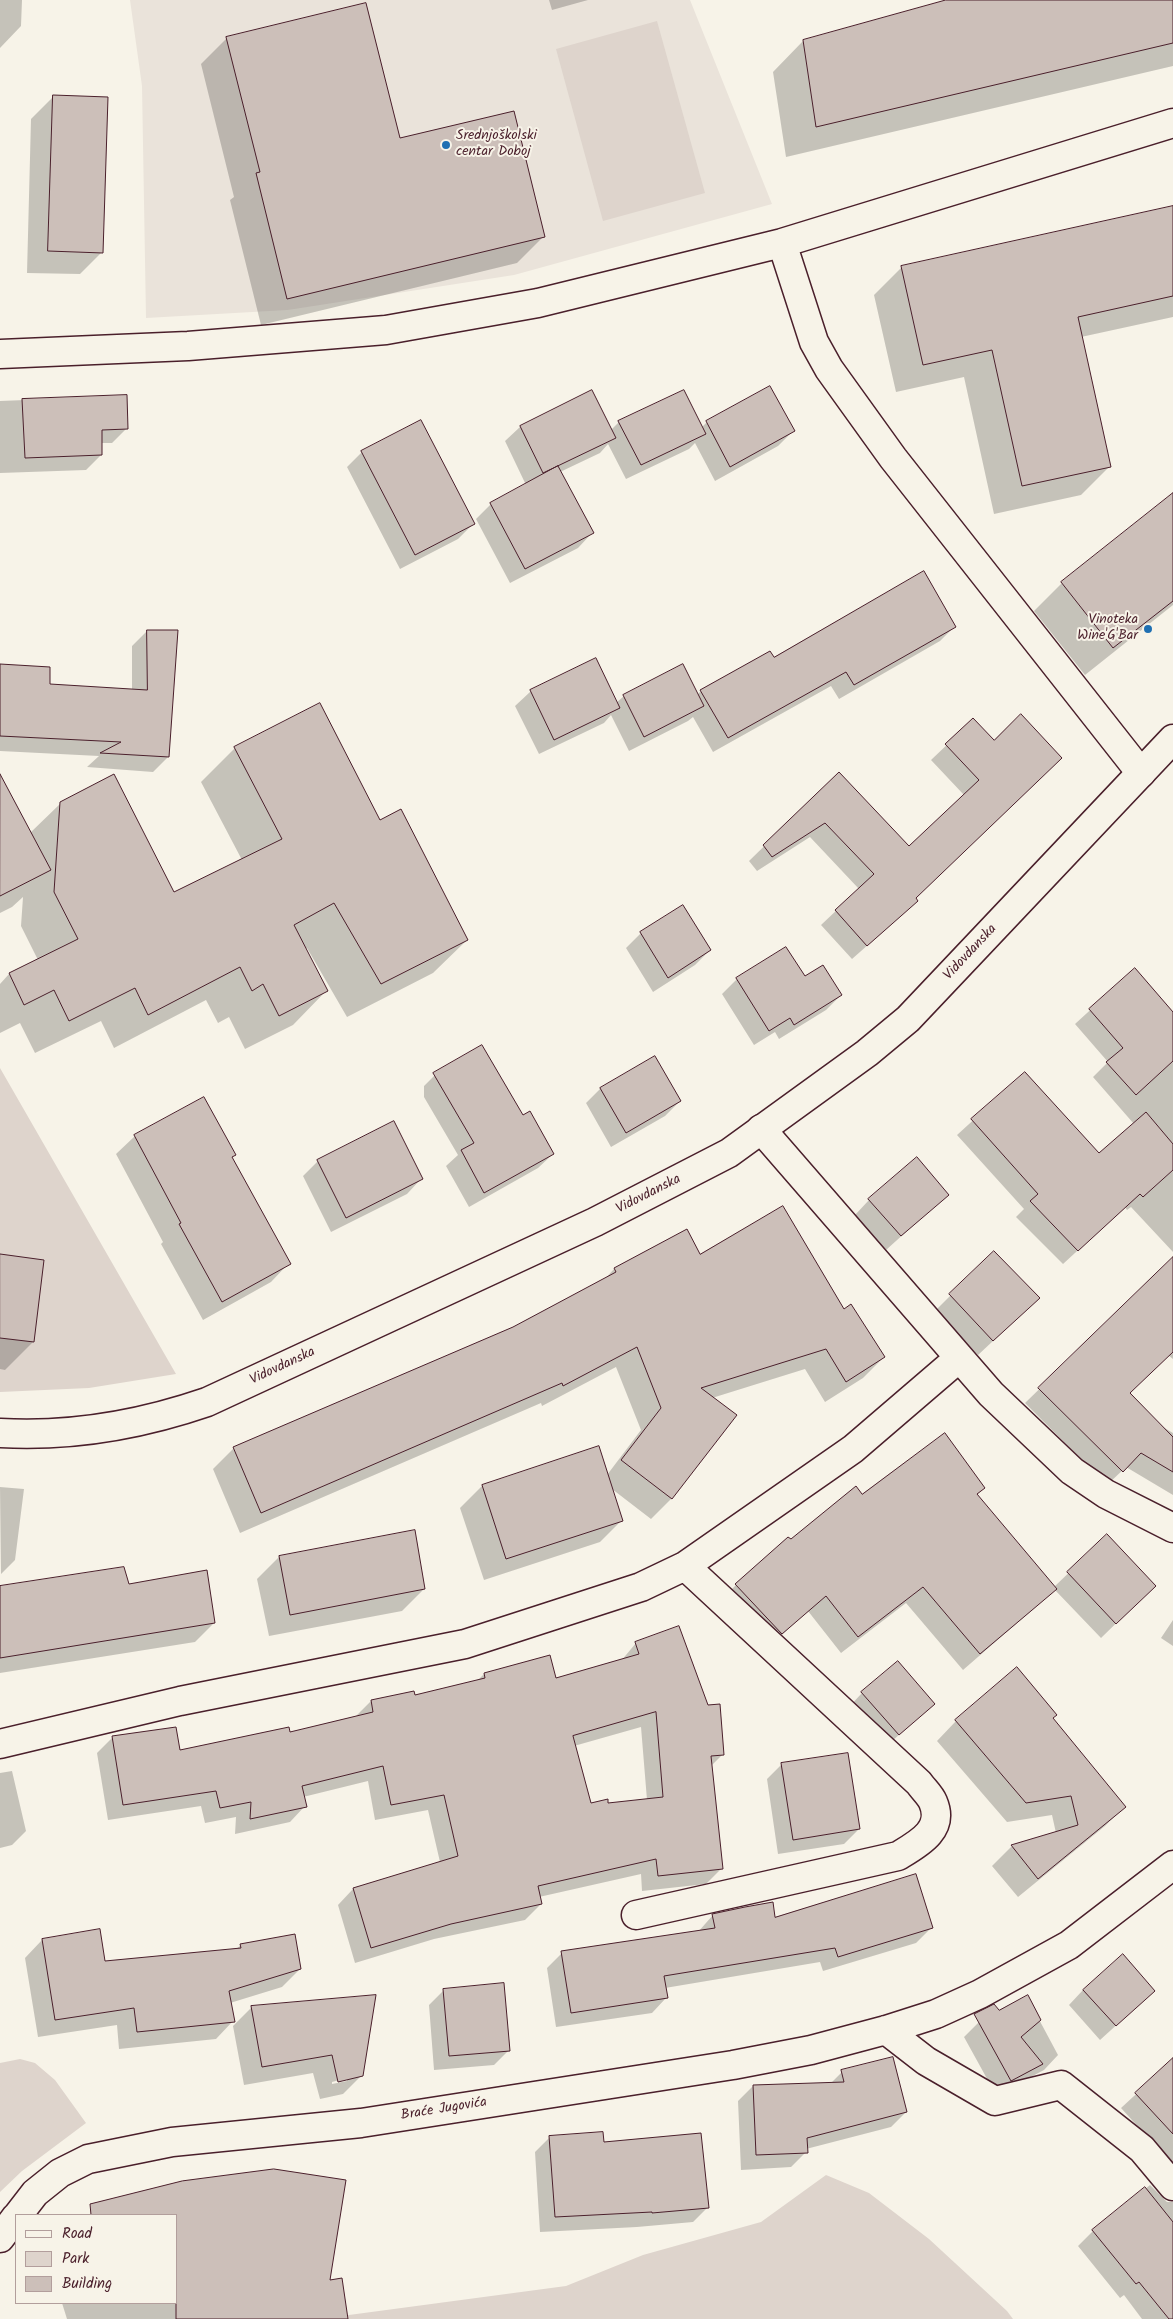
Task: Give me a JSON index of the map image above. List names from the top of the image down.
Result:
{
  "streets": {
    "street": ["Vidovdanska", "Braće Jugovića"]
  },
  "places": ["Srednjoškolski centar Doboj", "Vinoteka Wine'G'Bar"],
  "legend": ["Road", "Park", "Building"]
}
